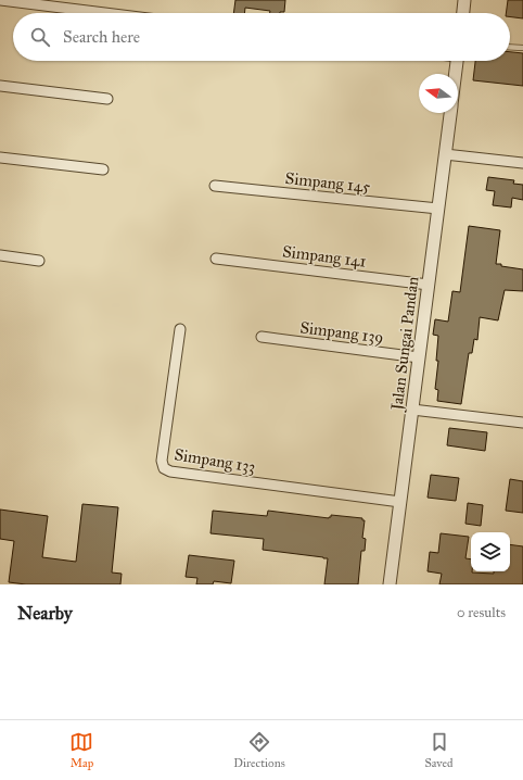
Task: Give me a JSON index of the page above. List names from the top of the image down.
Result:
{
  "streets": {
    "street": [
      "Simpang 145",
      "Simpang 141",
      "Simpang 139",
      "Jalan Sungai Pandan",
      "Simpang 133"
    ]
  },
  "crossings": [
    ["Simpang 145", "Jalan Sungai Pandan"],
    ["Simpang 141", "Jalan Sungai Pandan"],
    ["Simpang 139", "Jalan Sungai Pandan"],
    ["Jalan Sungai Pandan", "Simpang 133"]
  ],
  "north": "left",
  "page": {
    "search": "Search here",
    "heading": ["Nearby", "0 results"],
    "nav": ["Map", "Directions", "Saved"]
  }
}
